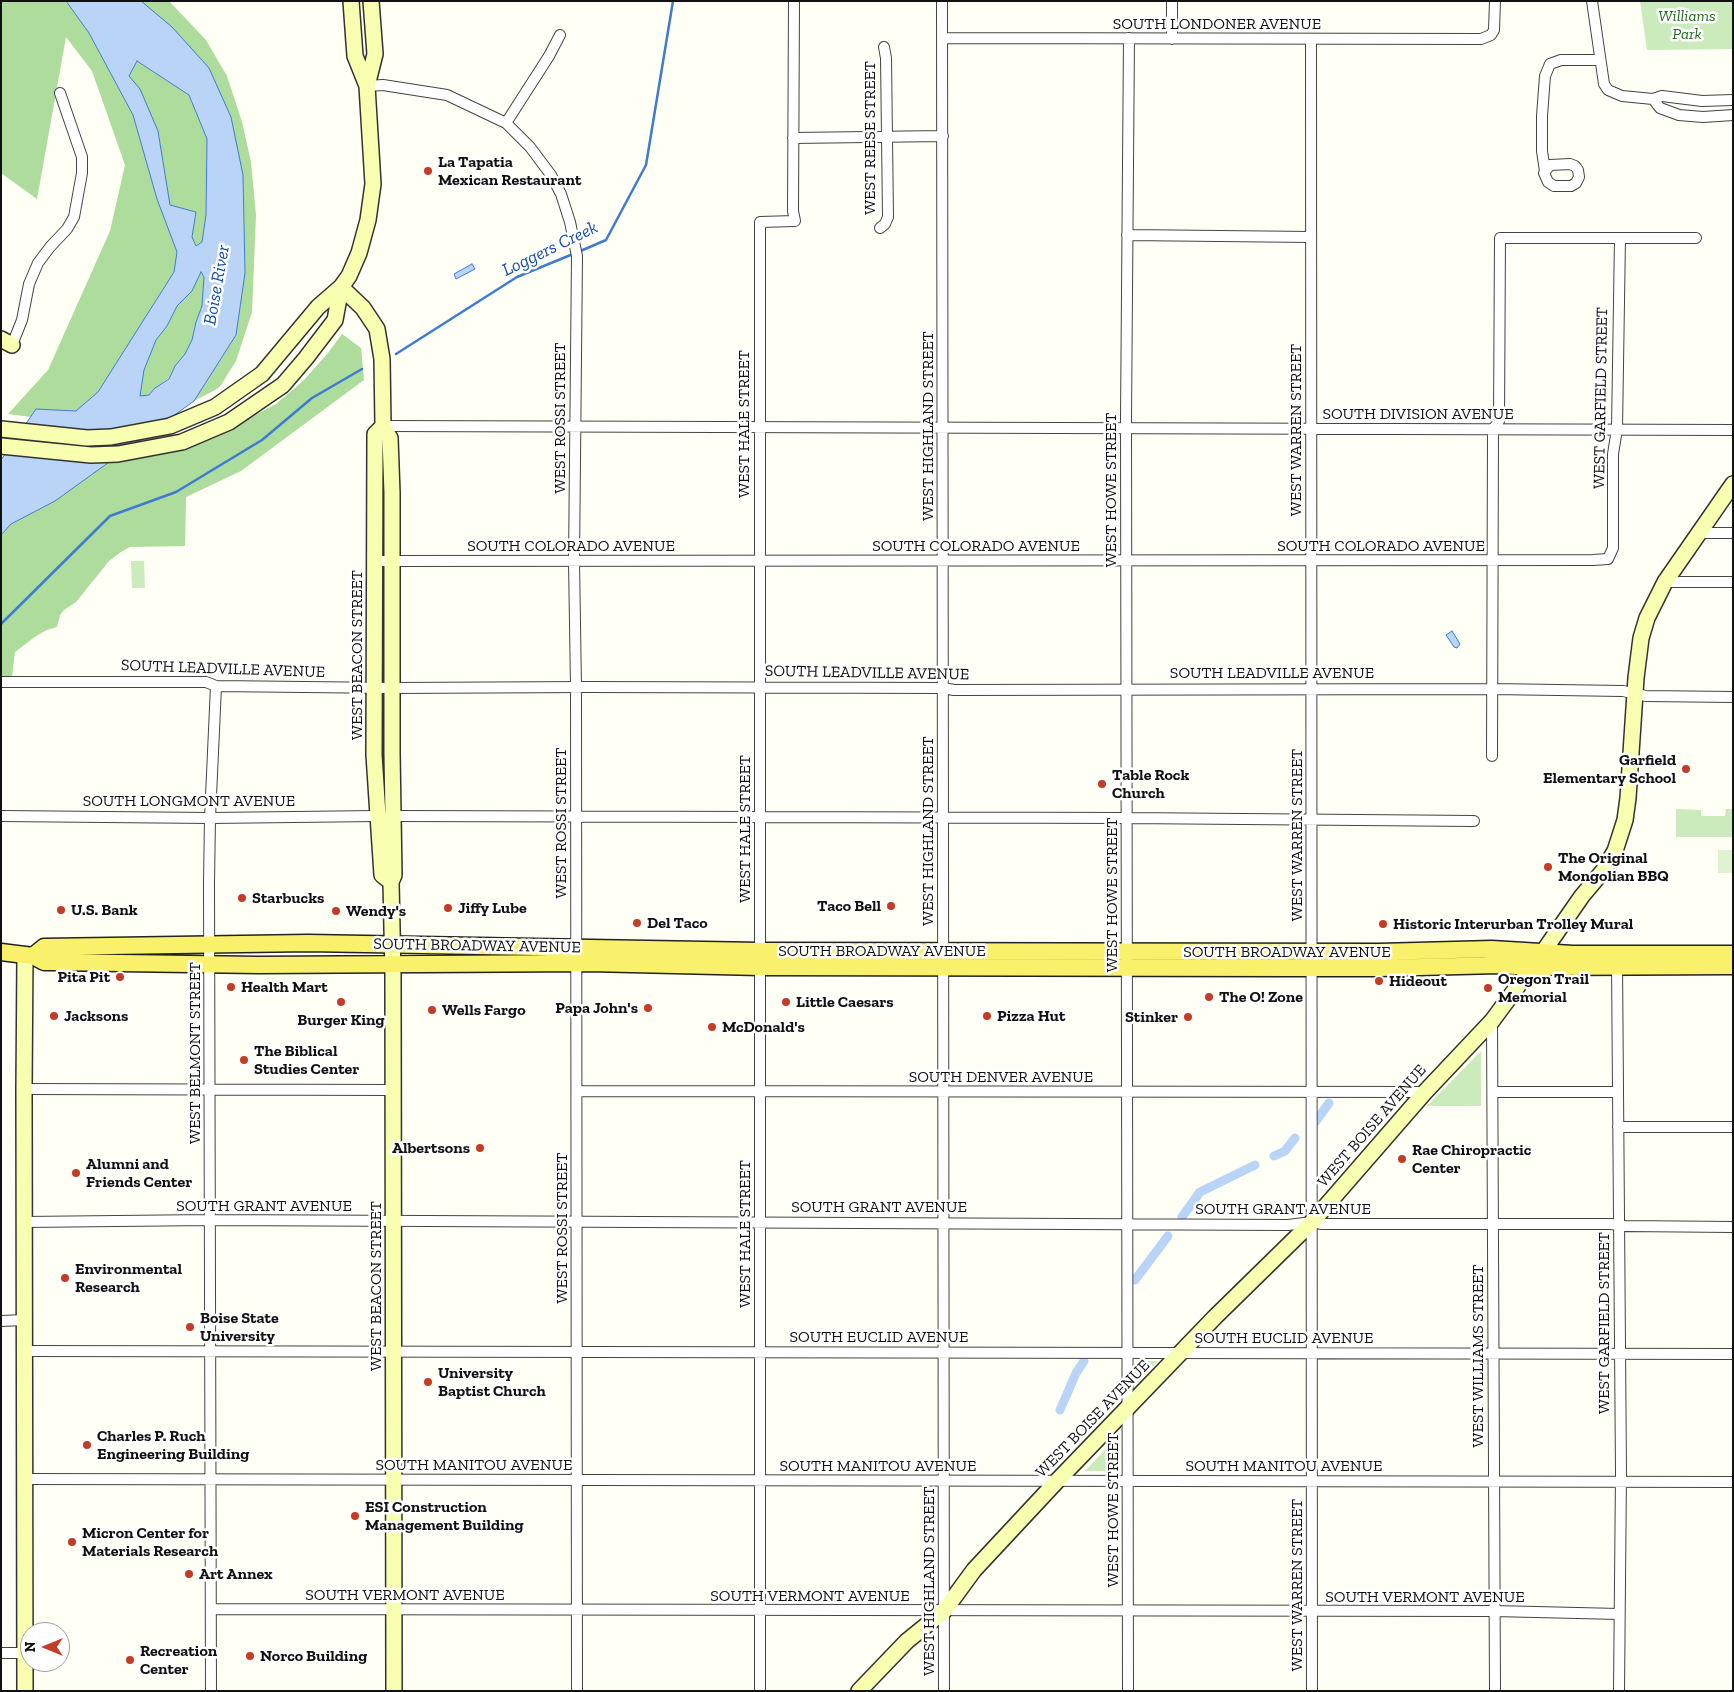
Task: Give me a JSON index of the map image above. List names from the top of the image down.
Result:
{
  "streets": {
    "main road": ["SOUTH BROADWAY AVENUE"],
    "street": [
      "SOUTH LONDONER AVENUE",
      "WEST REESE STREET",
      "WEST GARFIELD STREET",
      "SOUTH DIVISION AVENUE",
      "WEST ROSSI STREET",
      "WEST HALE STREET",
      "WEST HIGHLAND STREET",
      "WEST WARREN STREET",
      "WEST HOWE STREET",
      "SOUTH COLORADO AVENUE",
      "WEST BEACON STREET",
      "SOUTH LEADVILLE AVENUE",
      "SOUTH LONGMONT AVENUE",
      "WEST BELMONT STREET",
      "SOUTH DENVER AVENUE",
      "WEST BOISE AVENUE",
      "SOUTH GRANT AVENUE",
      "SOUTH EUCLID AVENUE",
      "WEST WILLIAMS STREET",
      "SOUTH MANITOU AVENUE",
      "SOUTH VERMONT AVENUE"
    ]
  },
  "crossings": [
    ["SOUTH LONDONER AVENUE", "WEST HIGHLAND STREET"],
    ["SOUTH LONDONER AVENUE", "WEST WARREN STREET"],
    ["SOUTH LONDONER AVENUE", "WEST HOWE STREET"],
    ["WEST GARFIELD STREET", "SOUTH DIVISION AVENUE"],
    ["WEST GARFIELD STREET", "SOUTH COLORADO AVENUE"],
    ["WEST GARFIELD STREET", "SOUTH BROADWAY AVENUE"],
    ["WEST GARFIELD STREET", "SOUTH GRANT AVENUE"],
    ["WEST GARFIELD STREET", "SOUTH EUCLID AVENUE"],
    ["WEST GARFIELD STREET", "SOUTH MANITOU AVENUE"],
    ["WEST GARFIELD STREET", "SOUTH VERMONT AVENUE"],
    ["SOUTH DIVISION AVENUE", "WEST ROSSI STREET"],
    ["SOUTH DIVISION AVENUE", "WEST HALE STREET"],
    ["SOUTH DIVISION AVENUE", "WEST HIGHLAND STREET"],
    ["SOUTH DIVISION AVENUE", "WEST WARREN STREET"],
    ["SOUTH DIVISION AVENUE", "WEST HOWE STREET"],
    ["SOUTH DIVISION AVENUE", "WEST BEACON STREET"],
    ["WEST ROSSI STREET", "SOUTH COLORADO AVENUE"],
    ["WEST ROSSI STREET", "SOUTH LEADVILLE AVENUE"],
    ["WEST ROSSI STREET", "SOUTH LONGMONT AVENUE"],
    ["WEST ROSSI STREET", "SOUTH BROADWAY AVENUE"],
    ["WEST ROSSI STREET", "SOUTH DENVER AVENUE"],
    ["WEST ROSSI STREET", "SOUTH GRANT AVENUE"],
    ["WEST ROSSI STREET", "SOUTH EUCLID AVENUE"],
    ["WEST ROSSI STREET", "SOUTH MANITOU AVENUE"],
    ["WEST ROSSI STREET", "SOUTH VERMONT AVENUE"],
    ["WEST HALE STREET", "SOUTH COLORADO AVENUE"],
    ["WEST HALE STREET", "SOUTH LEADVILLE AVENUE"],
    ["WEST HALE STREET", "SOUTH LONGMONT AVENUE"],
    ["WEST HALE STREET", "SOUTH BROADWAY AVENUE"],
    ["WEST HALE STREET", "SOUTH DENVER AVENUE"],
    ["WEST HALE STREET", "SOUTH GRANT AVENUE"],
    ["WEST HALE STREET", "SOUTH EUCLID AVENUE"],
    ["WEST HALE STREET", "SOUTH MANITOU AVENUE"],
    ["WEST HALE STREET", "SOUTH VERMONT AVENUE"],
    ["WEST HIGHLAND STREET", "SOUTH COLORADO AVENUE"],
    ["WEST HIGHLAND STREET", "SOUTH LEADVILLE AVENUE"],
    ["WEST HIGHLAND STREET", "SOUTH LONGMONT AVENUE"],
    ["WEST HIGHLAND STREET", "SOUTH BROADWAY AVENUE"],
    ["WEST HIGHLAND STREET", "SOUTH DENVER AVENUE"],
    ["WEST HIGHLAND STREET", "WEST BOISE AVENUE"],
    ["WEST HIGHLAND STREET", "SOUTH GRANT AVENUE"],
    ["WEST HIGHLAND STREET", "SOUTH EUCLID AVENUE"],
    ["WEST HIGHLAND STREET", "SOUTH MANITOU AVENUE"],
    ["WEST HIGHLAND STREET", "SOUTH VERMONT AVENUE"],
    ["WEST WARREN STREET", "SOUTH COLORADO AVENUE"],
    ["WEST WARREN STREET", "SOUTH LEADVILLE AVENUE"],
    ["WEST WARREN STREET", "SOUTH LONGMONT AVENUE"],
    ["WEST WARREN STREET", "SOUTH BROADWAY AVENUE"],
    ["WEST WARREN STREET", "SOUTH DENVER AVENUE"],
    ["WEST WARREN STREET", "WEST BOISE AVENUE"],
    ["WEST WARREN STREET", "SOUTH GRANT AVENUE"],
    ["WEST WARREN STREET", "SOUTH EUCLID AVENUE"],
    ["WEST WARREN STREET", "SOUTH MANITOU AVENUE"],
    ["WEST WARREN STREET", "SOUTH VERMONT AVENUE"],
    ["WEST HOWE STREET", "SOUTH COLORADO AVENUE"],
    ["WEST HOWE STREET", "SOUTH LEADVILLE AVENUE"],
    ["WEST HOWE STREET", "SOUTH LONGMONT AVENUE"],
    ["WEST HOWE STREET", "SOUTH BROADWAY AVENUE"],
    ["WEST HOWE STREET", "SOUTH DENVER AVENUE"],
    ["WEST HOWE STREET", "WEST BOISE AVENUE"],
    ["WEST HOWE STREET", "SOUTH GRANT AVENUE"],
    ["WEST HOWE STREET", "SOUTH EUCLID AVENUE"],
    ["WEST HOWE STREET", "SOUTH MANITOU AVENUE"],
    ["WEST HOWE STREET", "SOUTH VERMONT AVENUE"],
    ["SOUTH COLORADO AVENUE", "WEST BEACON STREET"],
    ["WEST BEACON STREET", "SOUTH LEADVILLE AVENUE"],
    ["WEST BEACON STREET", "SOUTH LONGMONT AVENUE"],
    ["WEST BEACON STREET", "SOUTH BROADWAY AVENUE"],
    ["WEST BEACON STREET", "SOUTH GRANT AVENUE"],
    ["WEST BEACON STREET", "SOUTH EUCLID AVENUE"],
    ["WEST BEACON STREET", "SOUTH MANITOU AVENUE"],
    ["WEST BEACON STREET", "SOUTH VERMONT AVENUE"],
    ["SOUTH LEADVILLE AVENUE", "WEST BELMONT STREET"],
    ["SOUTH LEADVILLE AVENUE", "WEST BOISE AVENUE"],
    ["SOUTH LONGMONT AVENUE", "WEST BELMONT STREET"],
    ["SOUTH BROADWAY AVENUE", "WEST BELMONT STREET"],
    ["SOUTH BROADWAY AVENUE", "WEST BOISE AVENUE"],
    ["WEST BELMONT STREET", "SOUTH GRANT AVENUE"],
    ["WEST BELMONT STREET", "SOUTH EUCLID AVENUE"],
    ["WEST BELMONT STREET", "SOUTH MANITOU AVENUE"],
    ["WEST BELMONT STREET", "SOUTH VERMONT AVENUE"],
    ["SOUTH DENVER AVENUE", "WEST BOISE AVENUE"],
    ["WEST BOISE AVENUE", "SOUTH GRANT AVENUE"],
    ["WEST BOISE AVENUE", "SOUTH EUCLID AVENUE"],
    ["WEST BOISE AVENUE", "WEST WILLIAMS STREET"],
    ["WEST BOISE AVENUE", "SOUTH MANITOU AVENUE"],
    ["WEST BOISE AVENUE", "SOUTH VERMONT AVENUE"],
    ["SOUTH GRANT AVENUE", "WEST WILLIAMS STREET"],
    ["SOUTH EUCLID AVENUE", "WEST WILLIAMS STREET"],
    ["WEST WILLIAMS STREET", "SOUTH MANITOU AVENUE"],
    ["WEST WILLIAMS STREET", "SOUTH VERMONT AVENUE"]
  ],
  "water": ["Loggers Creek", "Boise River"],
  "parks": ["Williams Park"],
  "places": [
    "La Tapatia Mexican Restaurant",
    "Garfield Elementary School",
    "Table Rock Church",
    "The Original Mongolian BBQ",
    "Starbucks",
    "Taco Bell",
    "Jiffy Lube",
    "U.S. Bank",
    "Wendy's",
    "Del Taco",
    "Historic Interurban Trolley Mural",
    "Pita Pit",
    "Hideout",
    "Health Mart",
    "Oregon Trail Memorial",
    "The O! Zone",
    "Burger King",
    "Little Caesars",
    "Papa John's",
    "Wells Fargo",
    "Jacksons",
    "Pizza Hut",
    "Stinker",
    "McDonald's",
    "The Biblical Studies Center",
    "Albertsons",
    "Rae Chiropractic Center",
    "Alumni and Friends Center",
    "Environmental Research",
    "Boise State University",
    "University Baptist Church",
    "Charles P. Ruch Engineering Building",
    "ESI Construction Management Building",
    "Micron Center for Materials Research",
    "Art Annex",
    "Norco Building",
    "Recreation Center"
  ],
  "north": "left"
}
